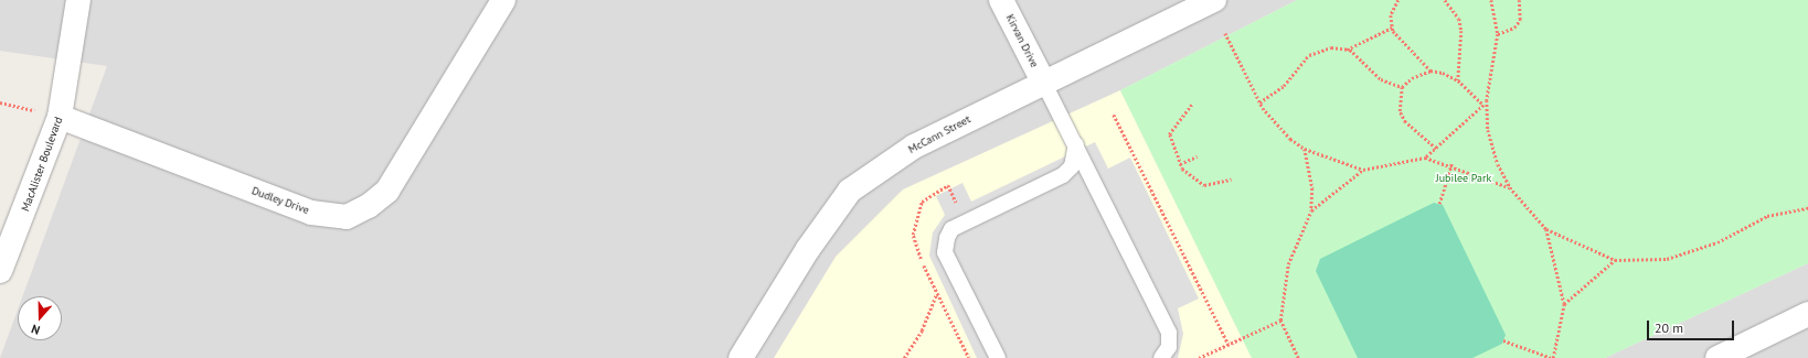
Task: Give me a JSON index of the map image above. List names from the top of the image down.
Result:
{
  "streets": {
    "street": [
      "Kirvan Drive",
      "McCann Street",
      "MacAlister Boulevard",
      "Dudley Drive"
    ]
  },
  "crossings": [
    ["Kirvan Drive", "McCann Street"],
    ["MacAlister Boulevard", "Dudley Drive"]
  ],
  "parks": ["Jubilee Park"],
  "scale_bar": "20 m",
  "north": "bottom"
}
